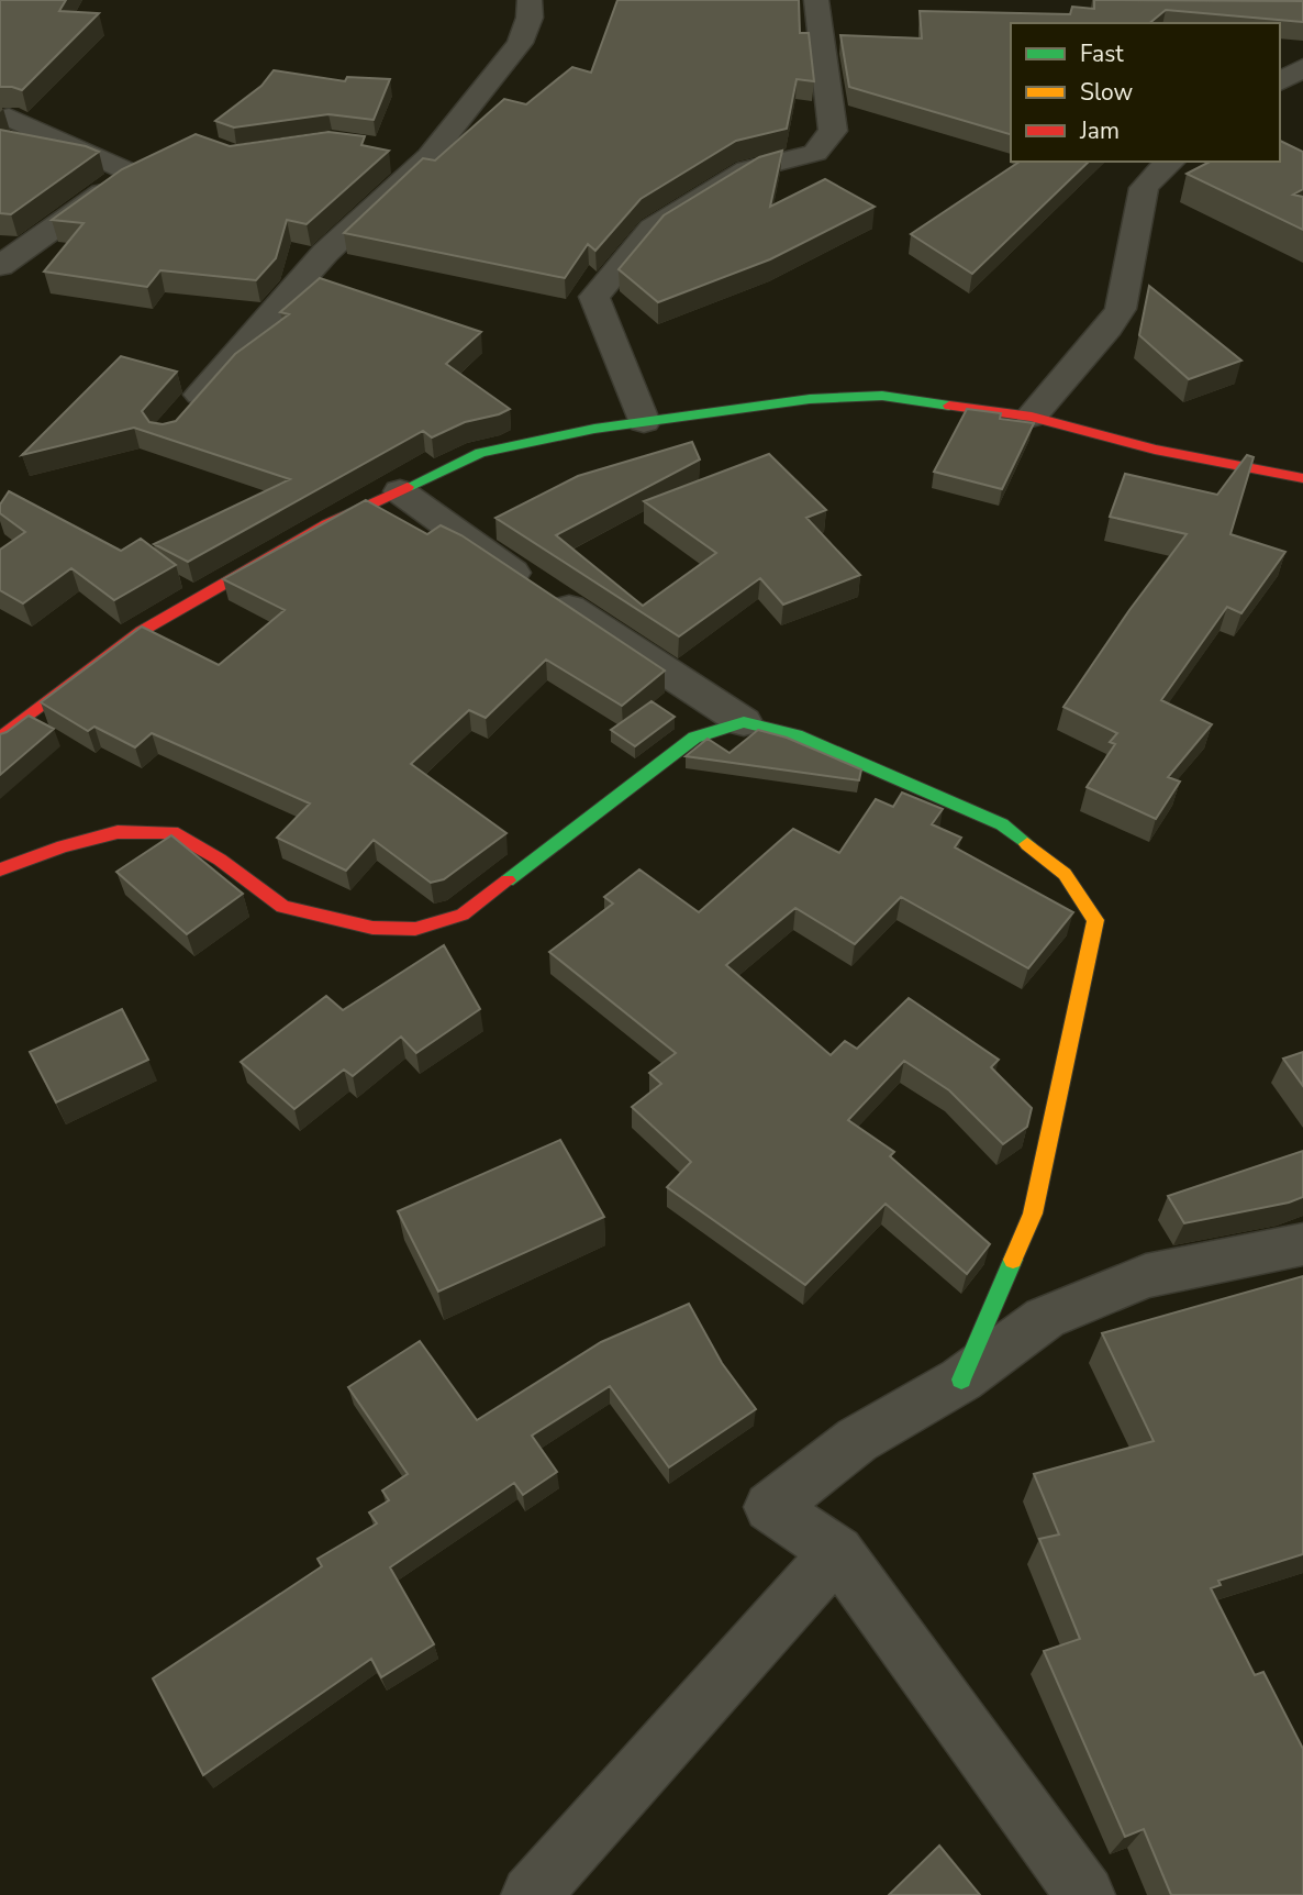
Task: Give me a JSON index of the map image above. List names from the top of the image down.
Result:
{
  "legend": ["Fast", "Slow", "Jam"]
}
